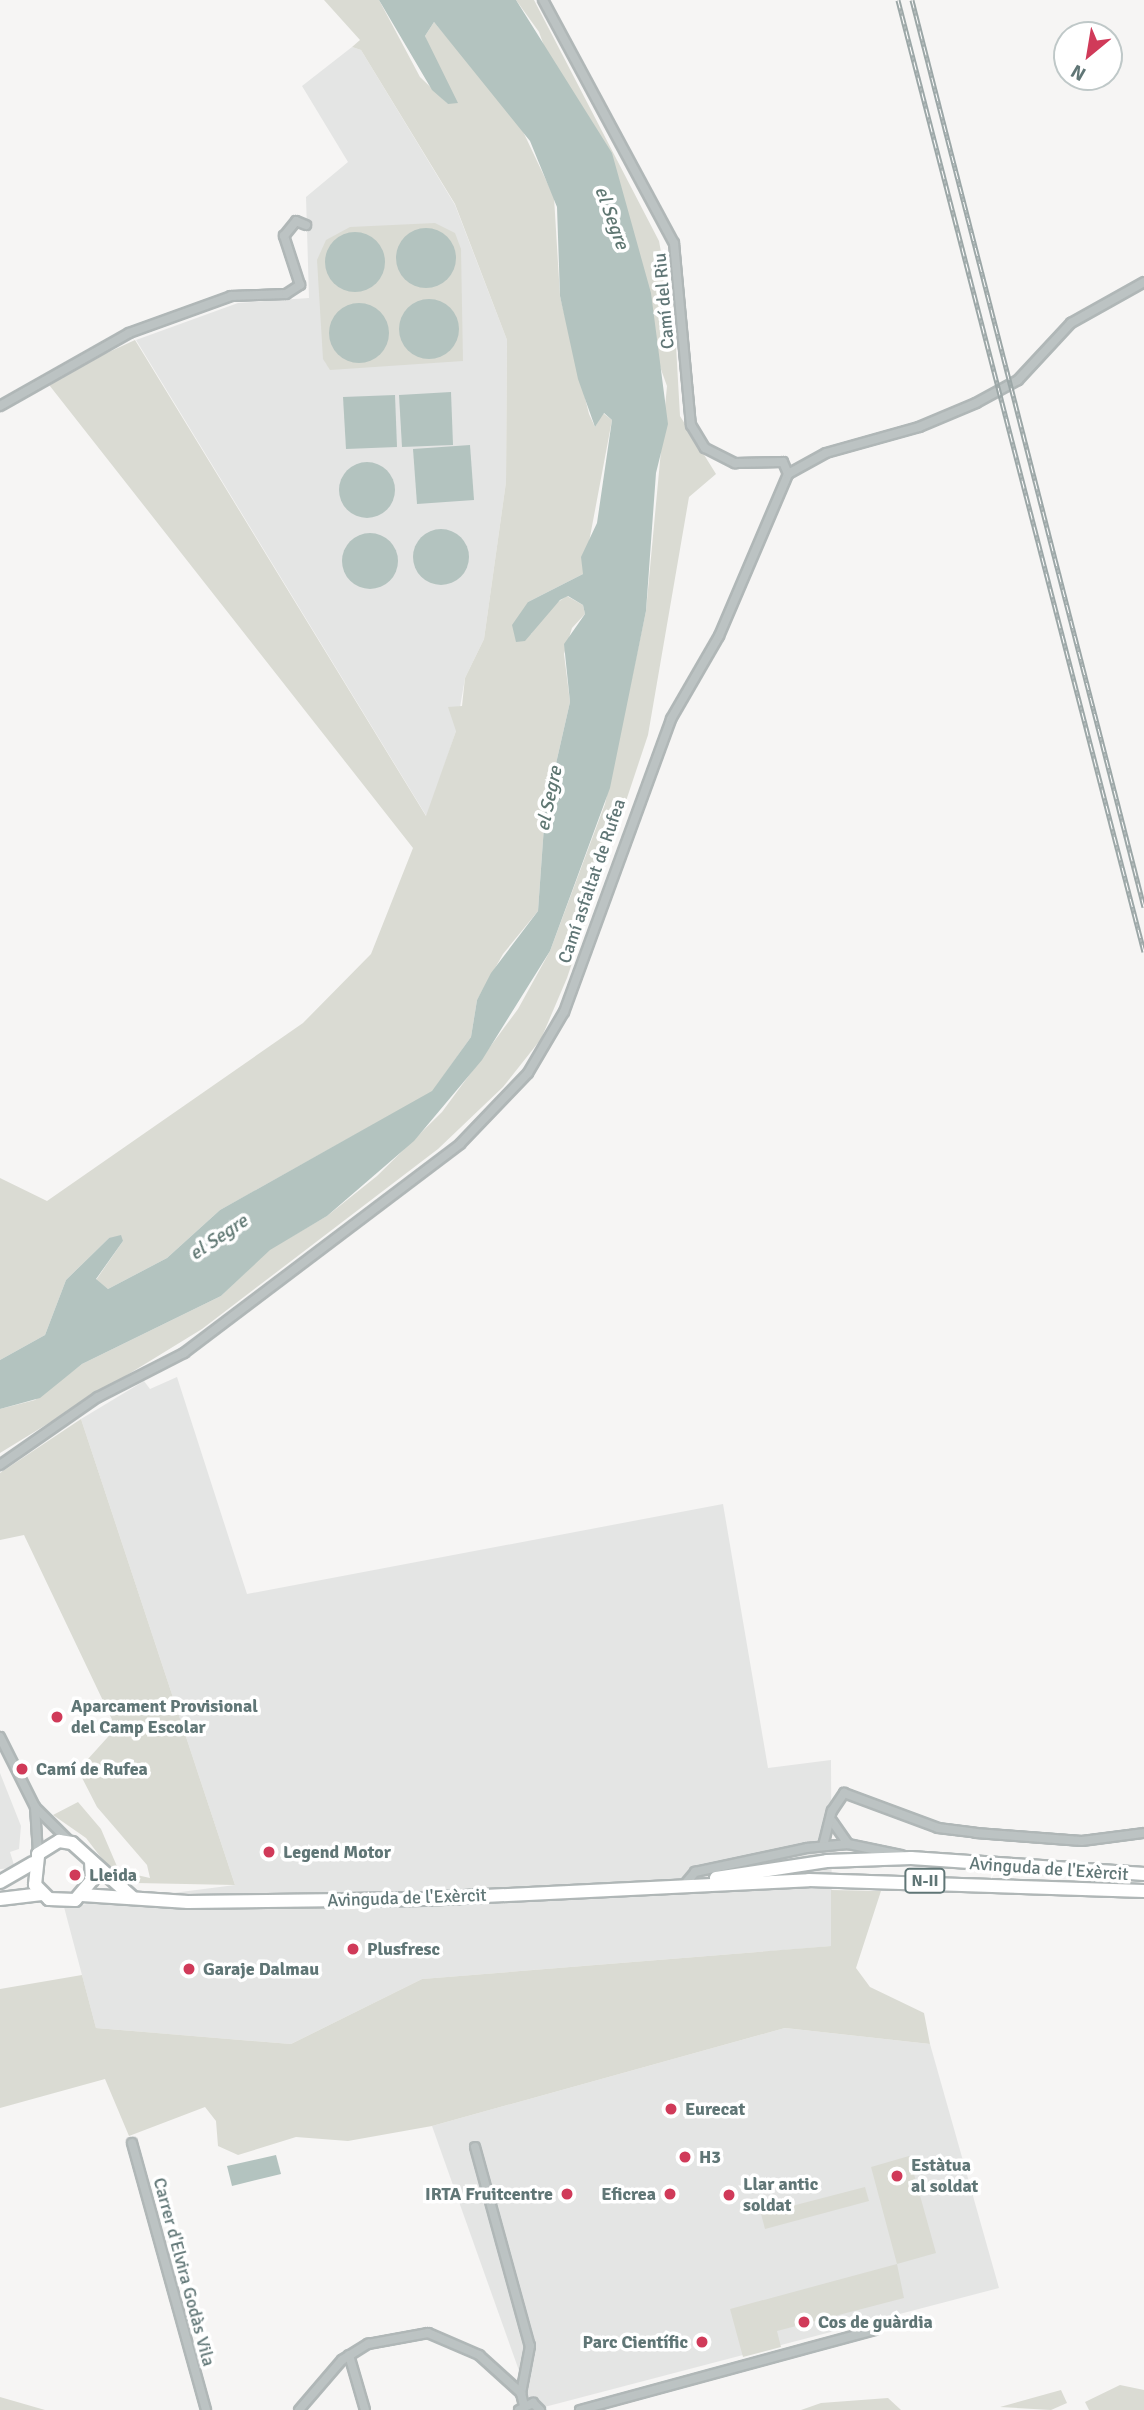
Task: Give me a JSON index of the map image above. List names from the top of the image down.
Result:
{
  "streets": {
    "main road": ["Avinguda de l'Exèrcit", "N-II"],
    "street": ["Camí del Riu", "Camí asfaltat de Rufea", "Carrer d'Elvira Godàs Vila"]
  },
  "crossings": [
    ["Camí del Riu", "Camí asfaltat de Rufea"],
    ["Avinguda de l'Exèrcit", "N-II"]
  ],
  "water": ["el Segre"],
  "places": [
    "Aparcament Provisional del Camp Escolar",
    "Camí de Rufea",
    "Legend Motor",
    "Lleida",
    "Plusfresc",
    "Garaje Dalmau",
    "Eurecat",
    "H3",
    "Estàtua al soldat",
    "IRTA Fruitcentre",
    "Eficrea",
    "Llar antic soldat",
    "Cos de guàrdia",
    "Parc Científic"
  ],
  "north": "bottom left"
}
